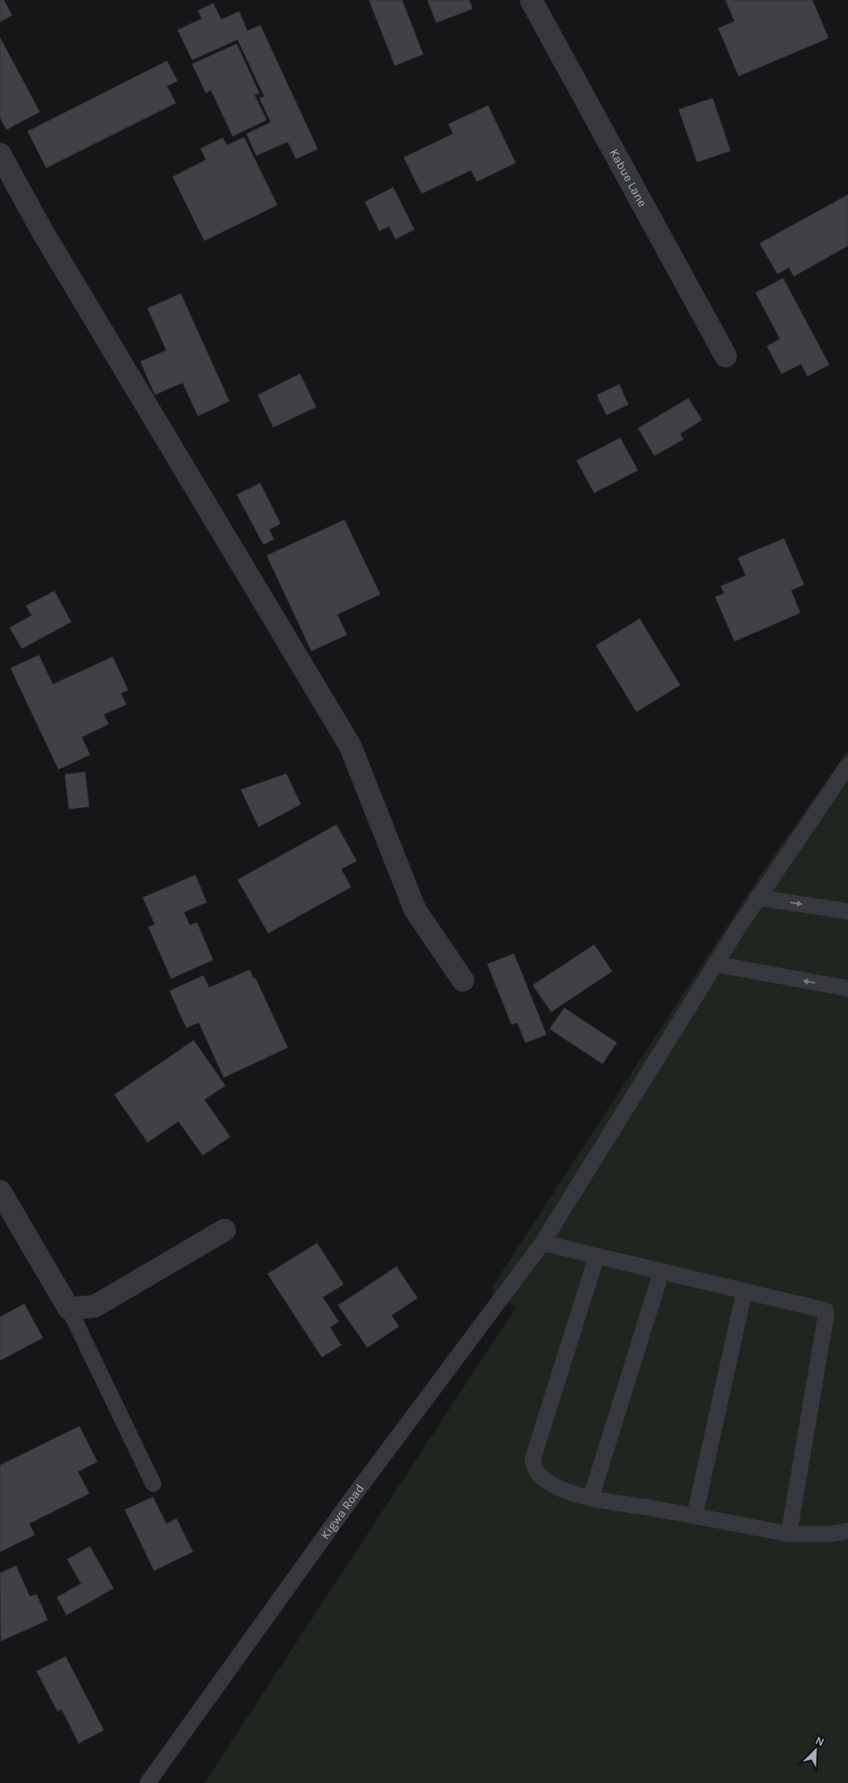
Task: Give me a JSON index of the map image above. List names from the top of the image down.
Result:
{
  "streets": {
    "street": ["Kabue Lane"],
    "lane": ["Kigwa Road"]
  },
  "north": "top right"
}
